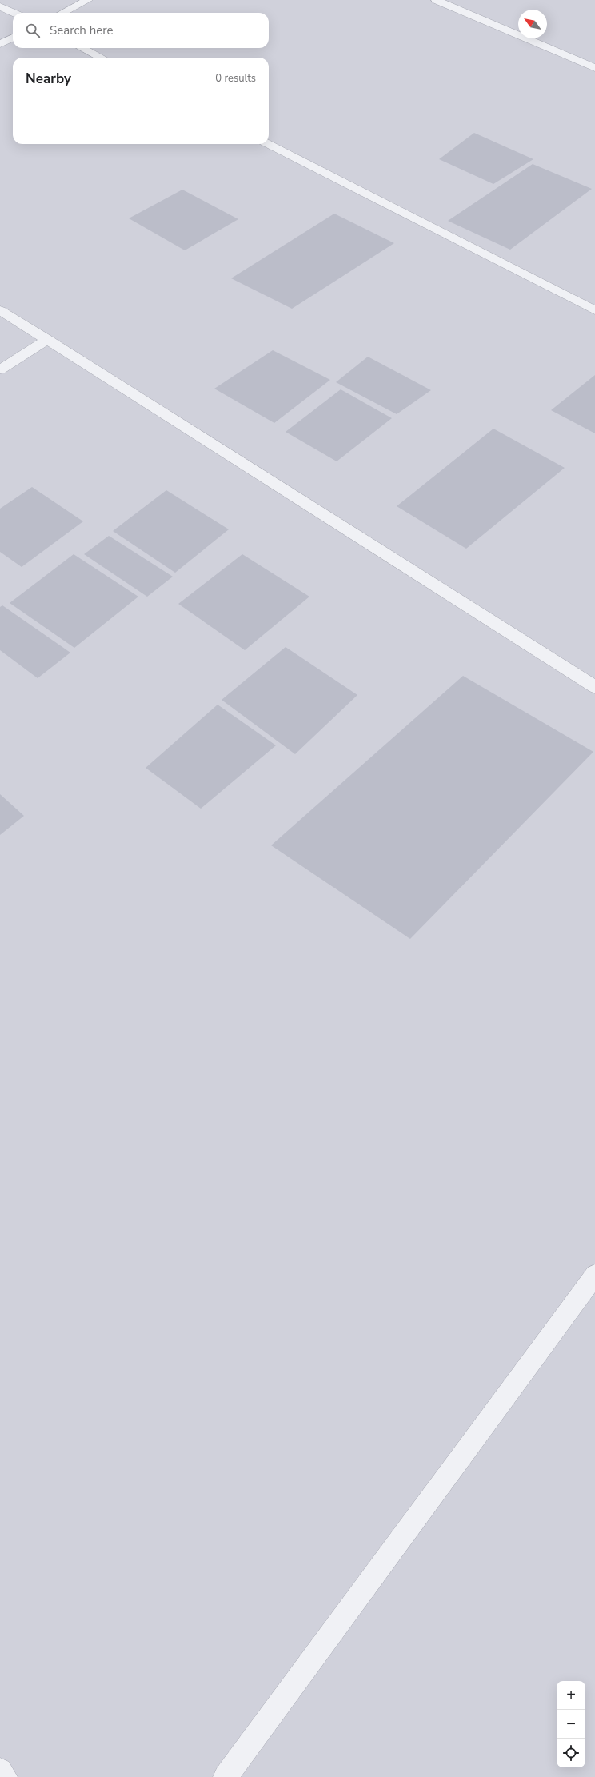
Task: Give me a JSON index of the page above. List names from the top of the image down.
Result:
{
  "north": "top left",
  "page": {
    "search": "Search here",
    "heading": ["Nearby", "0 results"],
    "map_buttons": ["+", "−"]
  }
}
